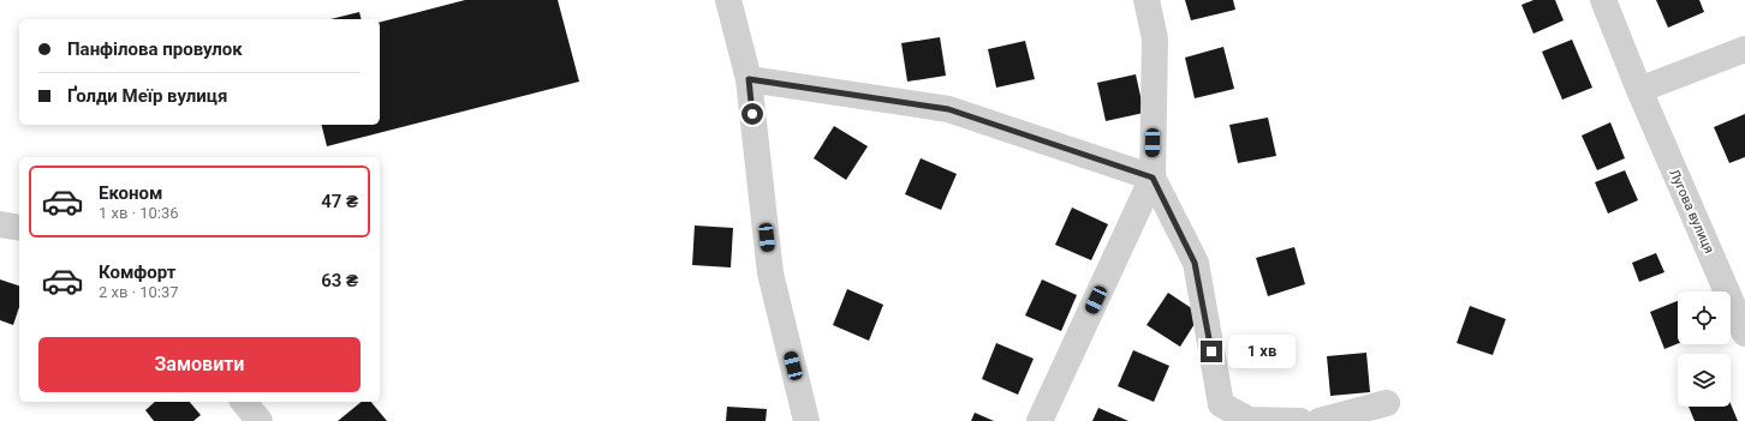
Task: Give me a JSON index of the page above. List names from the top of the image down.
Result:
{
  "streets": {
    "street": ["Лугова вулиця"]
  },
  "page": {
    "banner": ["Панфілова провулок", "Ґолди Меїр вулиця"],
    "list": [
      {
        "name": "Економ",
        "note": "1 хв · 10:36",
        "value": "47 ₴"
      },
      {
        "name": "Комфорт",
        "note": "2 хв · 10:37",
        "value": "63 ₴"
      }
    ],
    "buttons": "Замовити",
    "bubble": "1 хв"
  }
}
